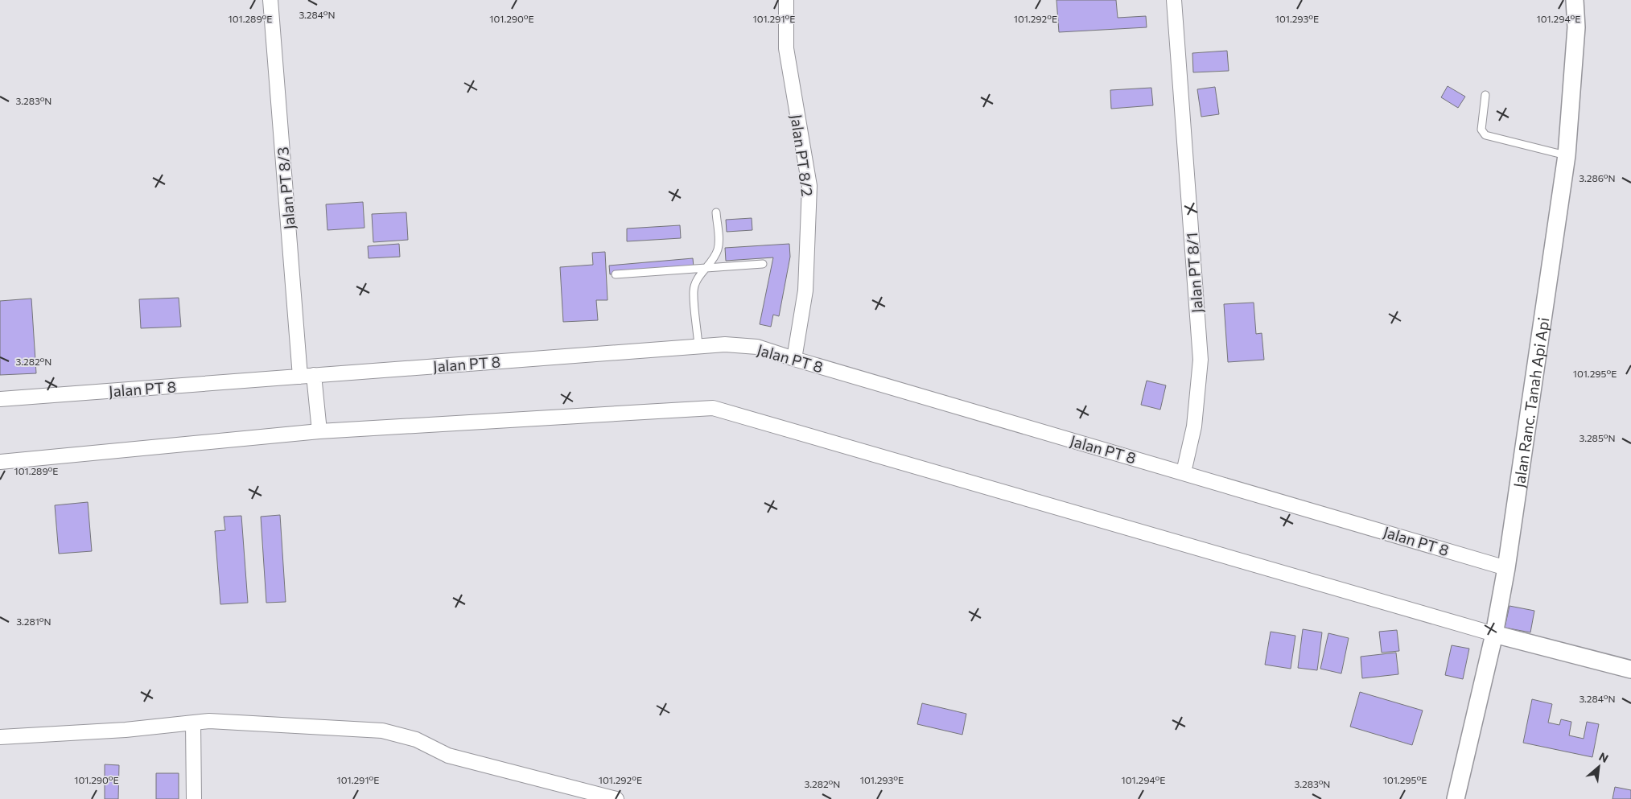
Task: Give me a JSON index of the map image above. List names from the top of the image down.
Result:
{
  "streets": {
    "street": [
      "Jalan PT 8/2",
      "Jalan PT 8/3",
      "Jalan PT 8/1",
      "Jalan PT 8",
      "Jalan Ranc. Tanah Api Api"
    ]
  },
  "crossings": [
    ["Jalan PT 8/2", "Jalan PT 8"],
    ["Jalan PT 8/3", "Jalan PT 8"],
    ["Jalan PT 8/1", "Jalan PT 8"],
    ["Jalan PT 8", "Jalan Ranc. Tanah Api Api"]
  ],
  "north": "top right",
  "coordinates": [
    "3.284°N",
    "101.289°E",
    "101.290°E",
    "101.291°E",
    "101.292°E",
    "101.293°E",
    "101.294°E",
    "3.283°N",
    "3.286°N",
    "3.282°N",
    "101.295°E",
    "3.285°N",
    "3.281°N"
  ]
}
